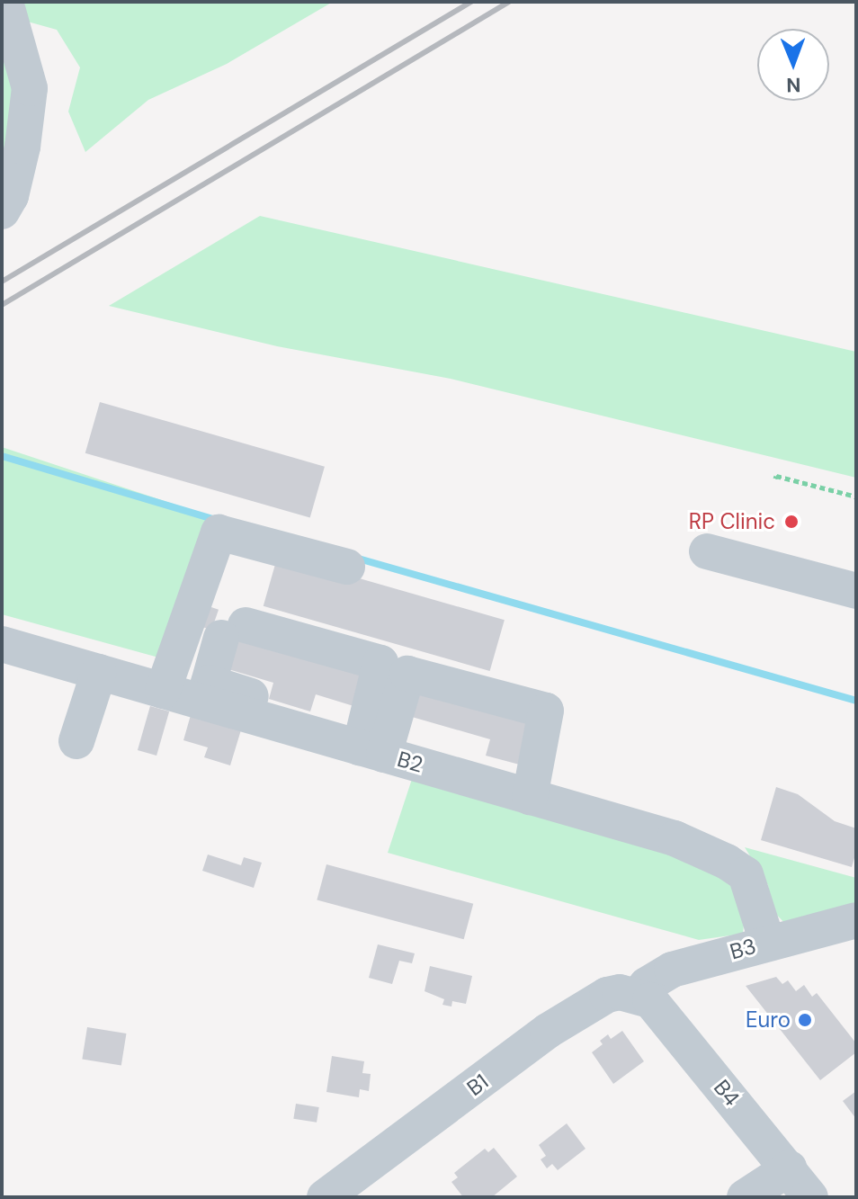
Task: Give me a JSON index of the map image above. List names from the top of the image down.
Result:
{
  "streets": {
    "street": [
      "B2",
      "B3",
      "B1",
      "B4"
    ]
  },
  "crossings": [
    ["B2", "B3"],
    ["B3", "B1"],
    ["B3", "B4"],
    ["B1", "B4"]
  ],
  "places": ["RP Clinic", "Euro"],
  "north": "bottom"
}
